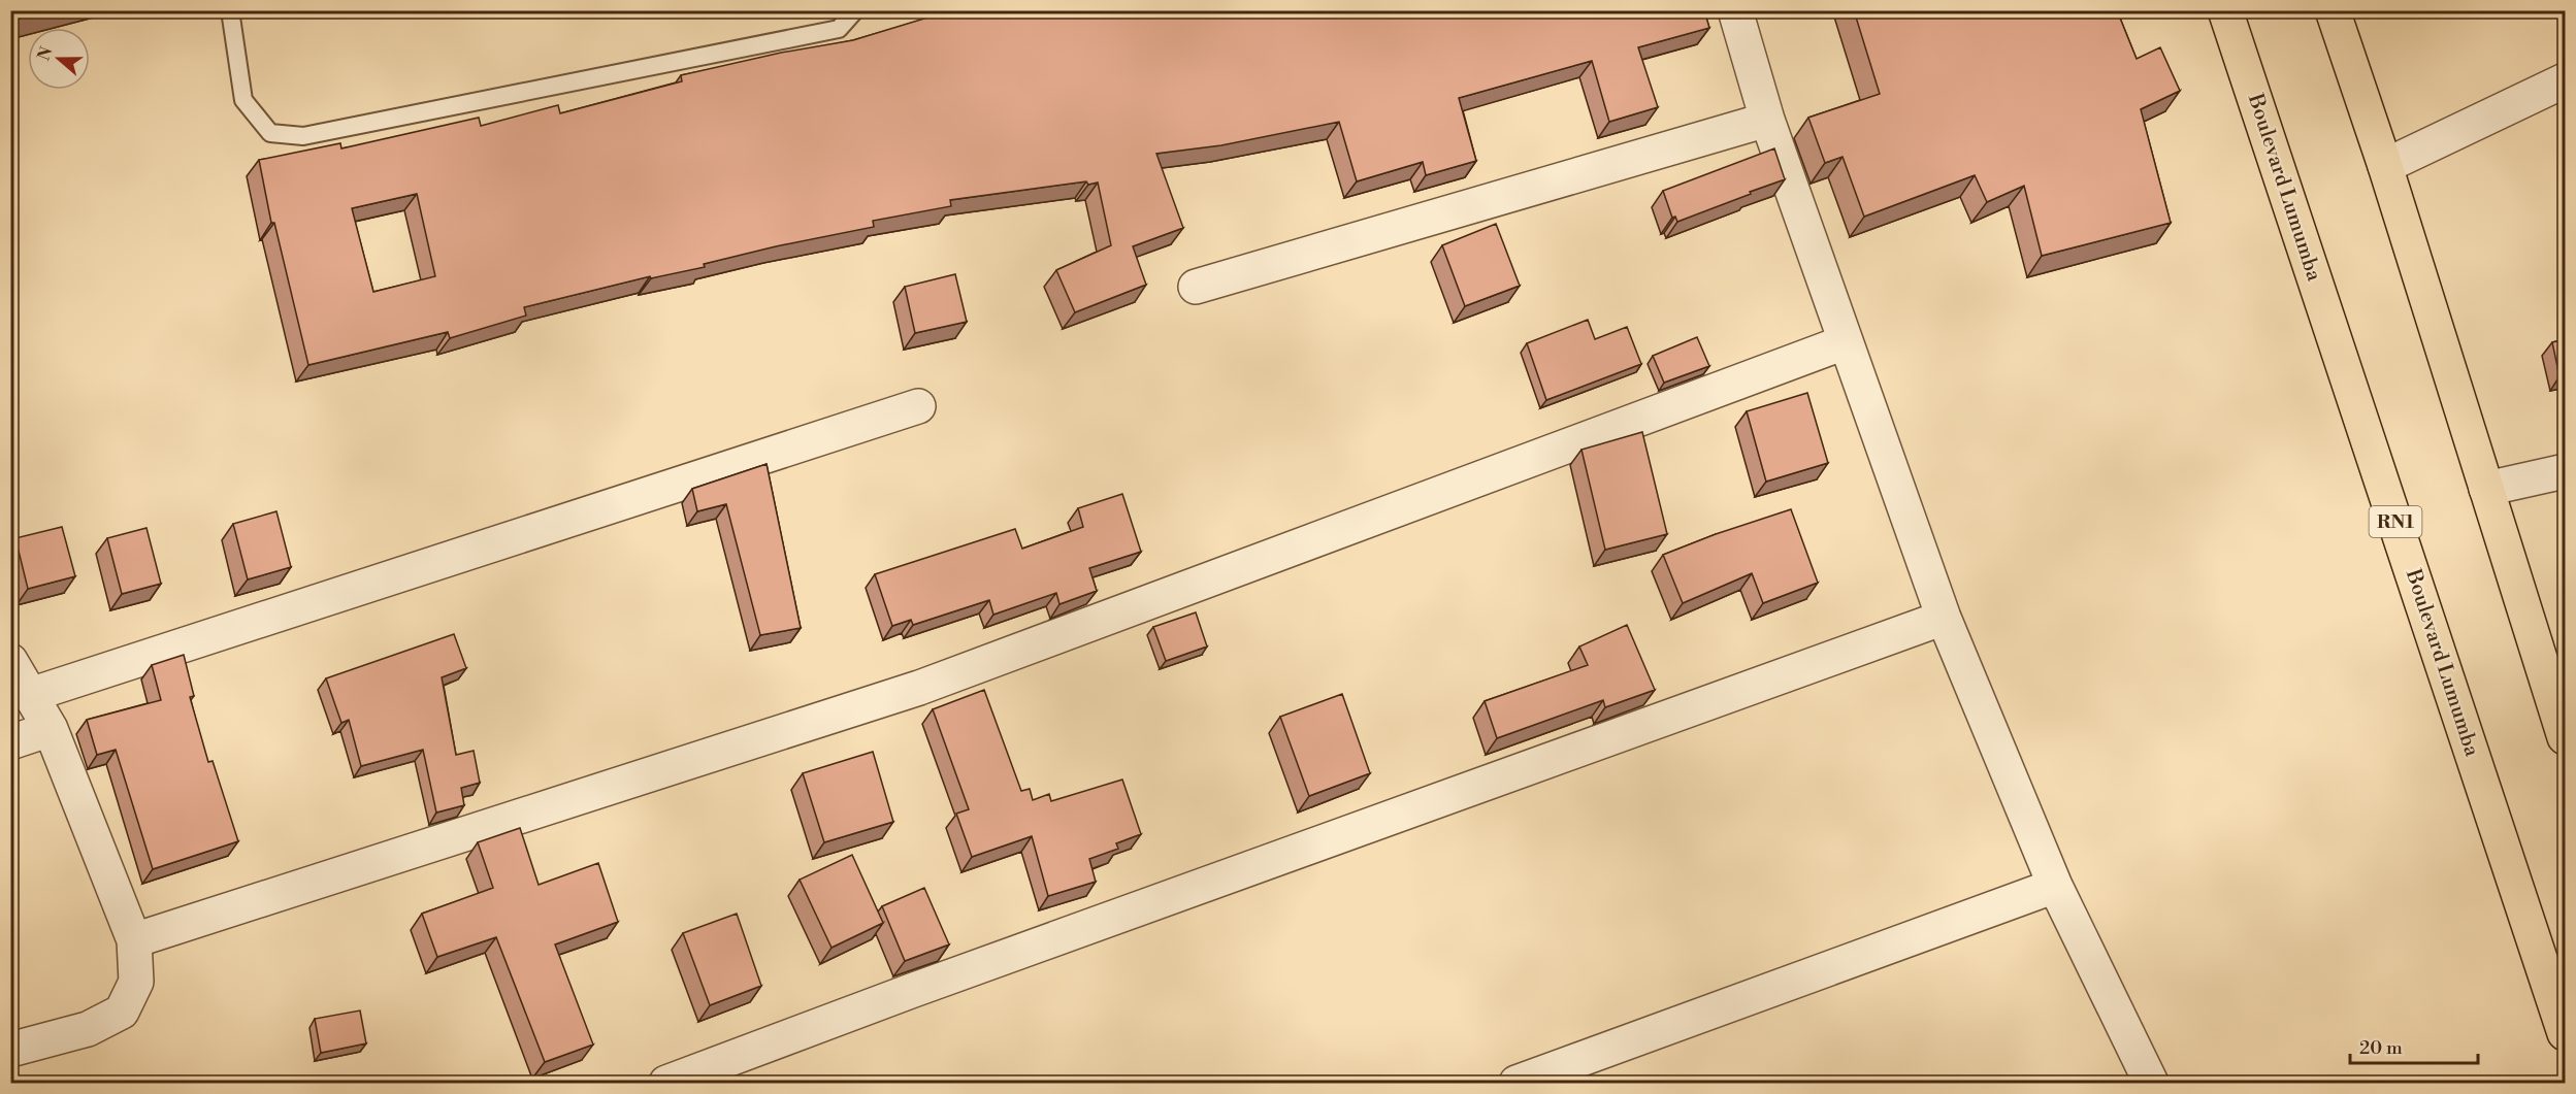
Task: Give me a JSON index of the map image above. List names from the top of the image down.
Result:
{
  "streets": {
    "highway": ["Boulevard Lumumba", "RN1"]
  },
  "scale_bar": "20 m",
  "north": "left"
}
